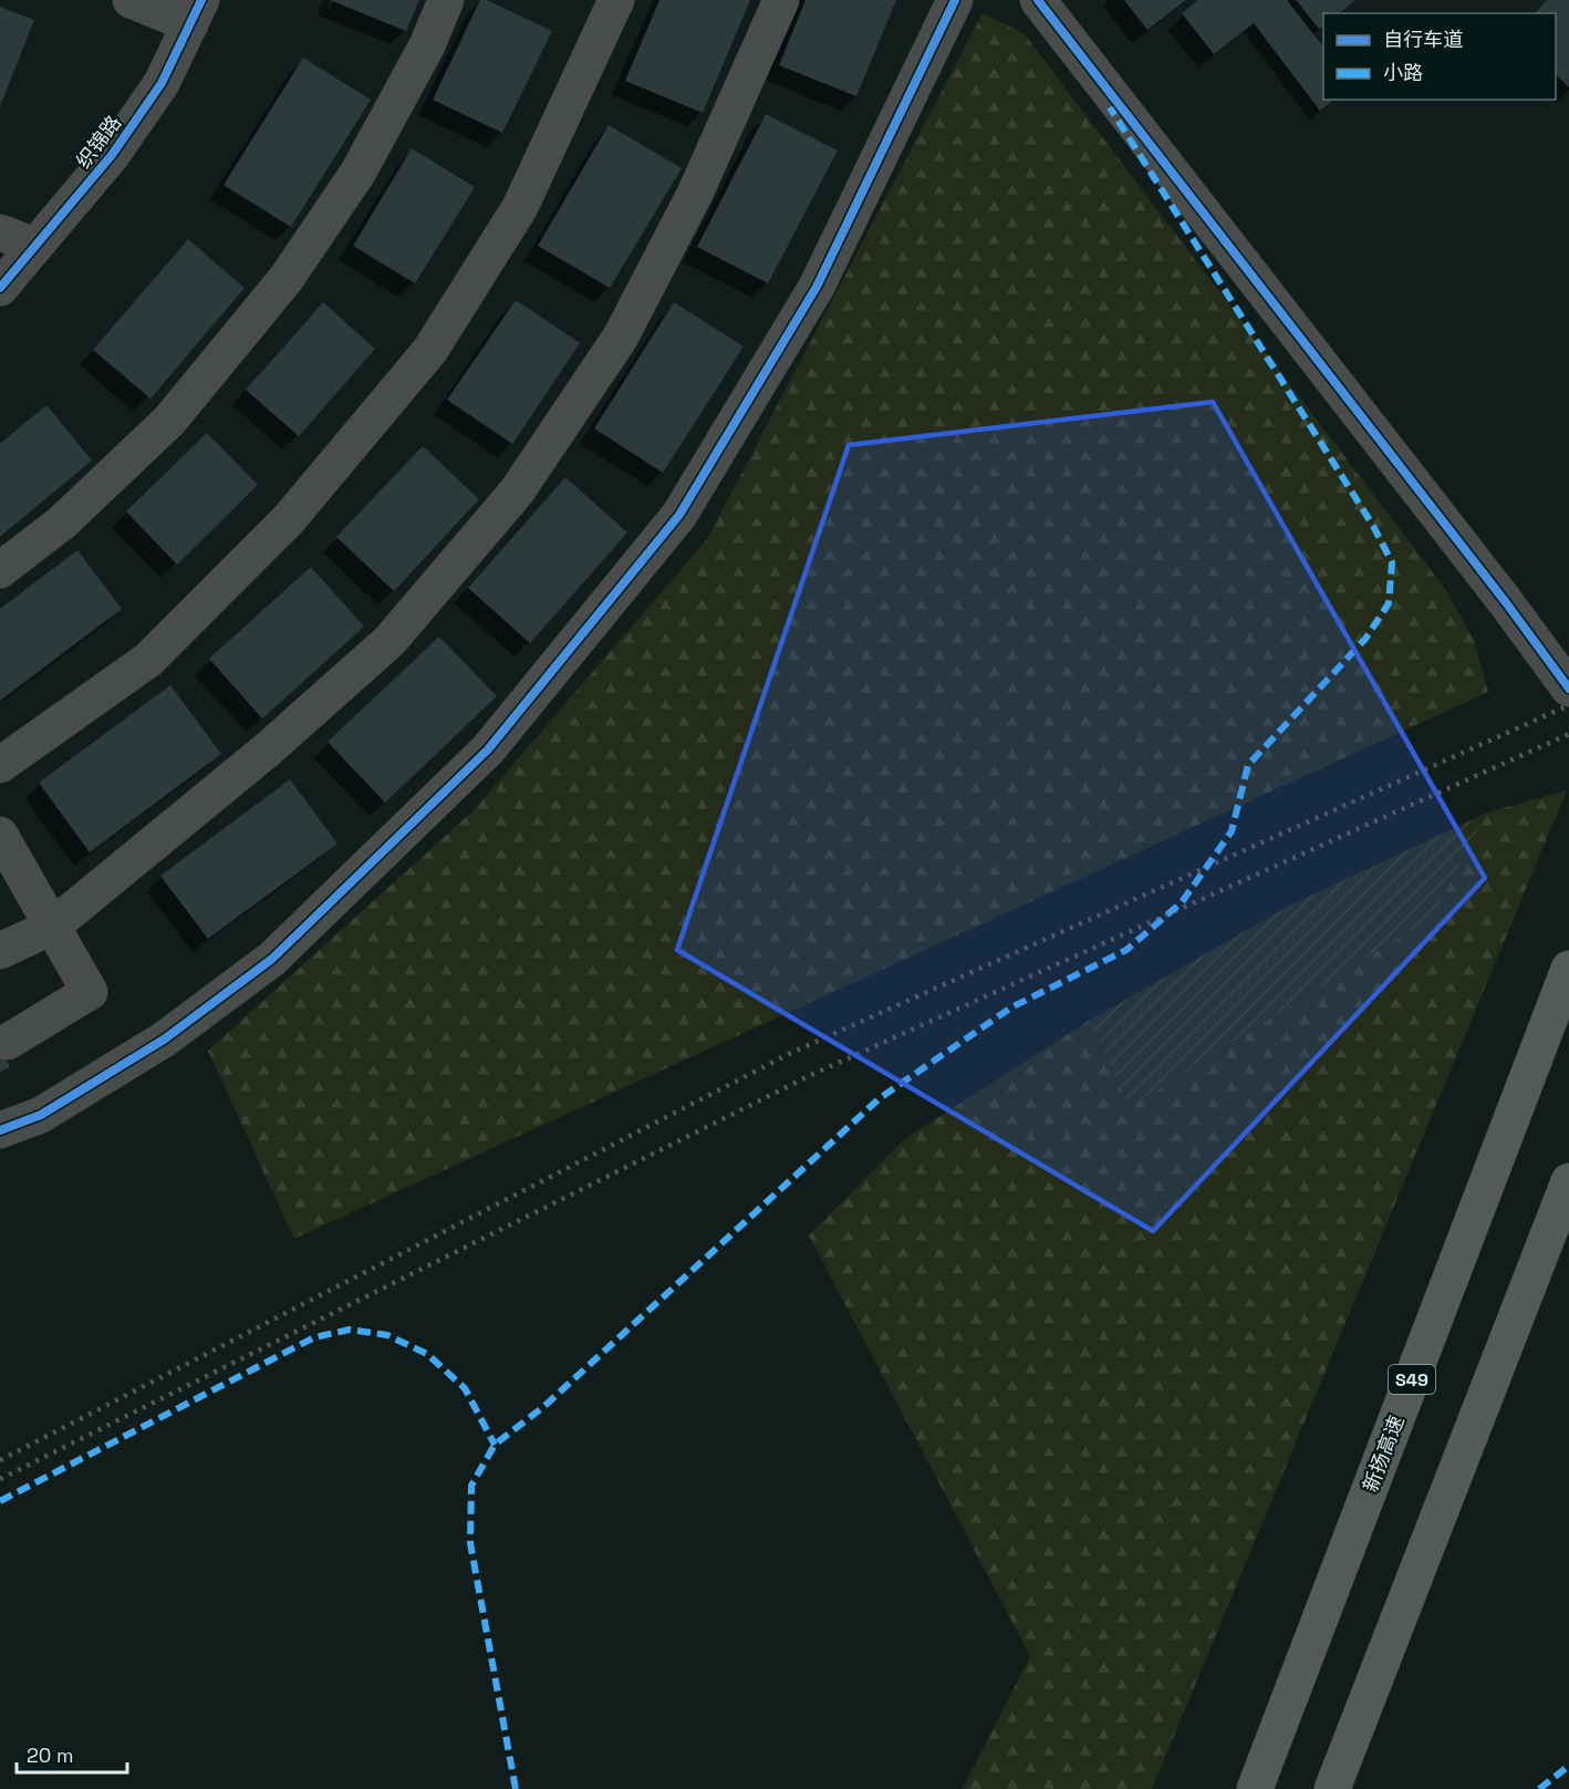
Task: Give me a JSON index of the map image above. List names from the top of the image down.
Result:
{
  "streets": {
    "highway": ["S49", "新扬高速"],
    "street": ["织锦路"]
  },
  "legend": ["自行车道", "小路"],
  "scale_bar": "20 m"
}
